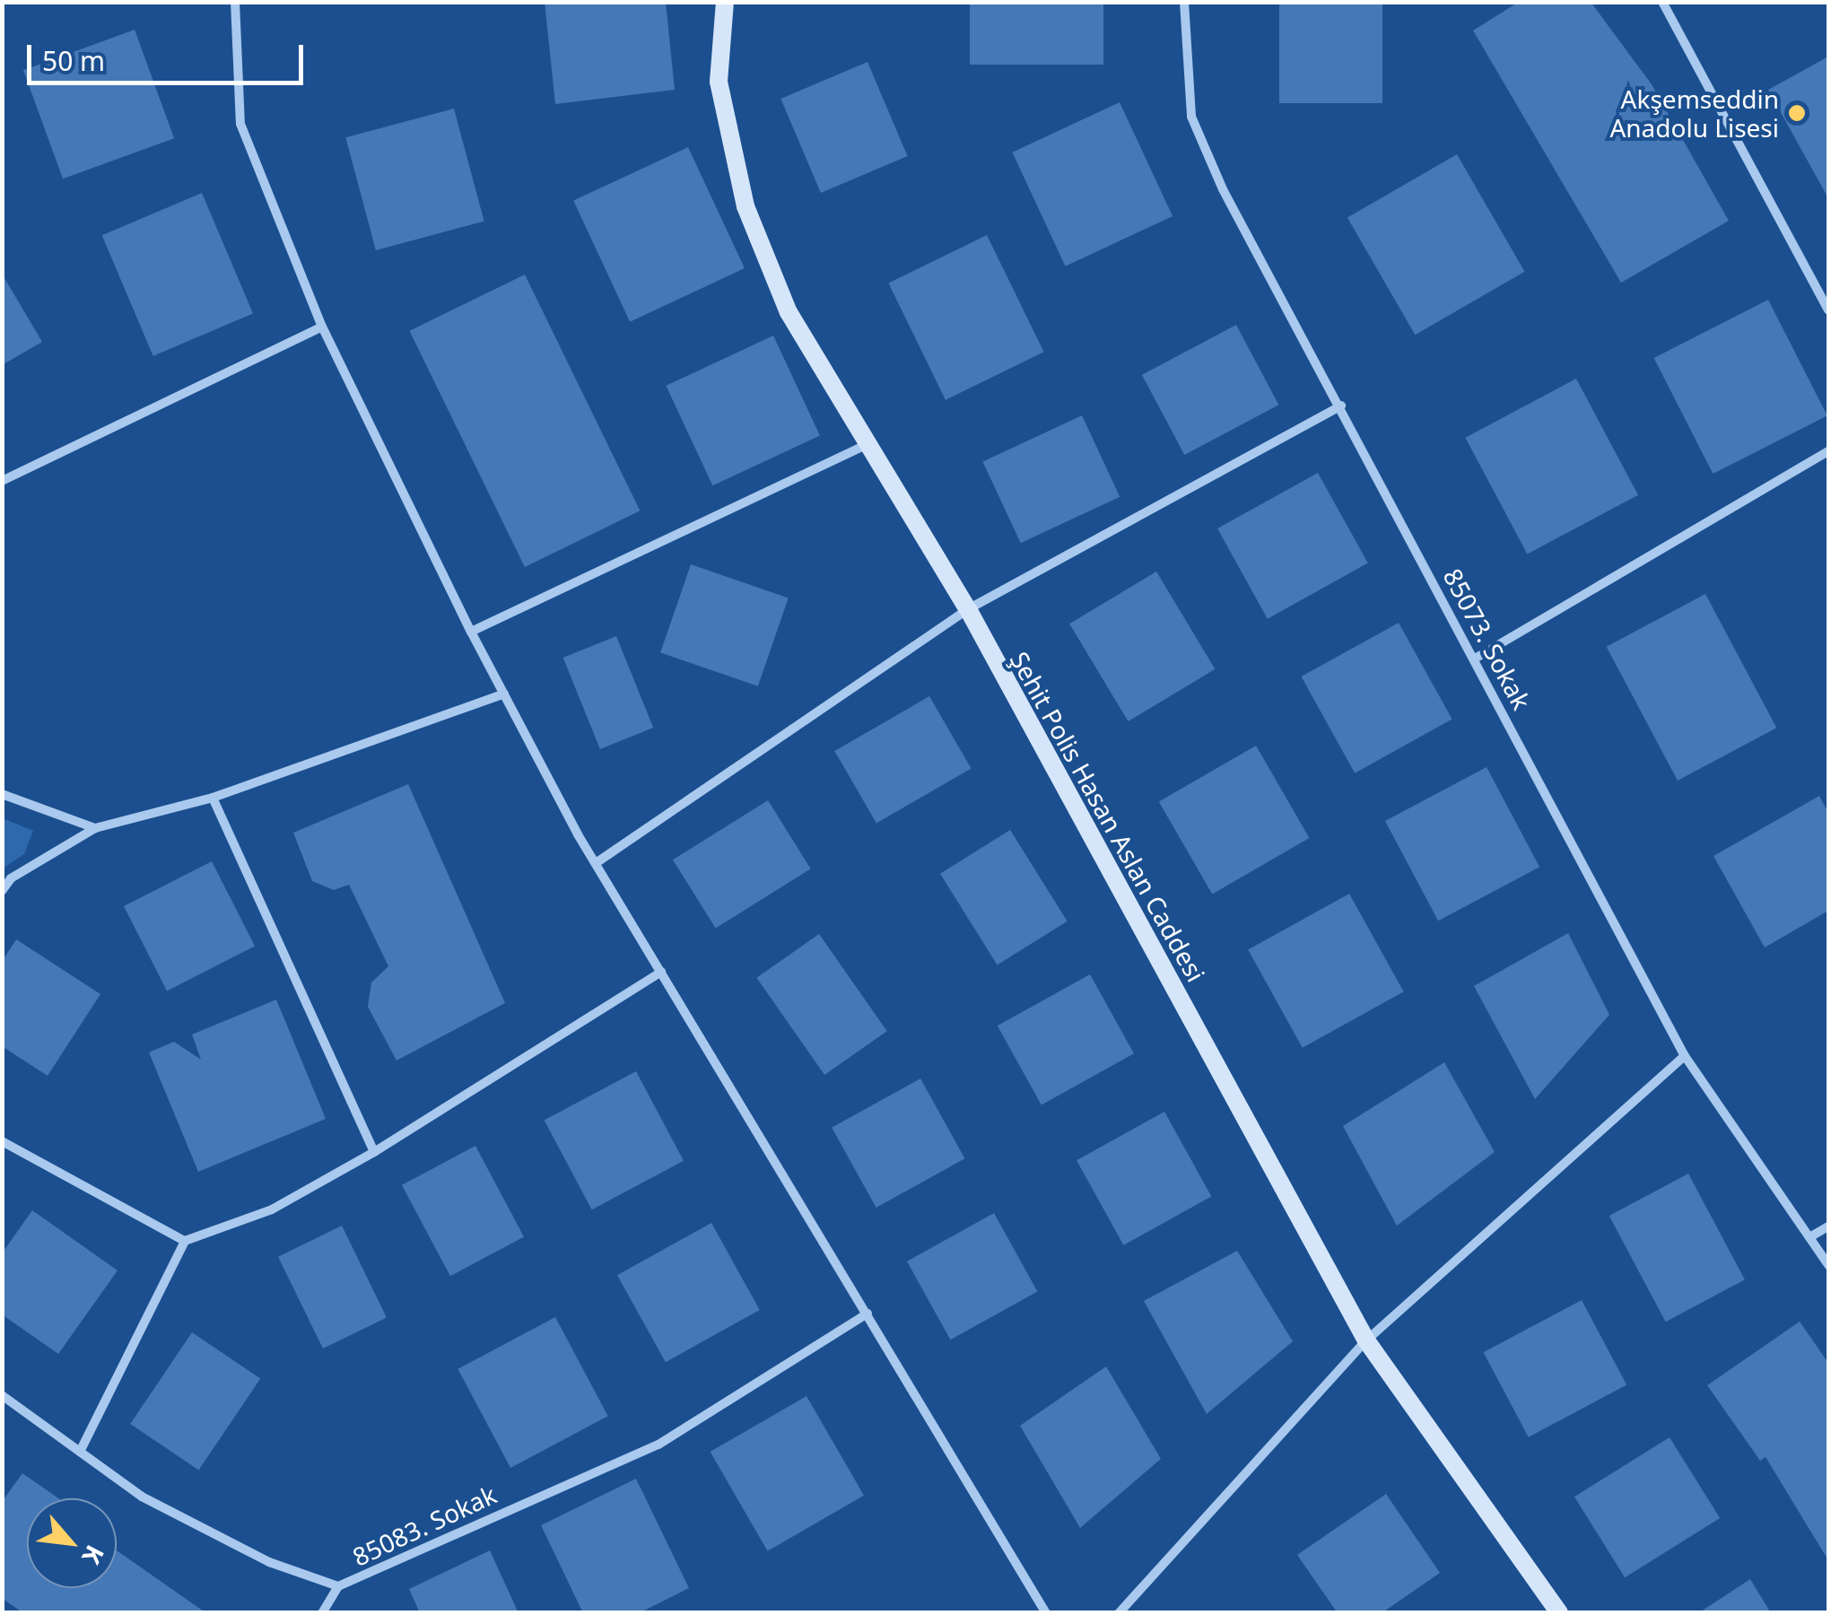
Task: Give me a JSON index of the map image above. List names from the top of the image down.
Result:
{
  "streets": {
    "street": ["85073. Sokak", "Şehit Polis Hasan Aslan Caddesi", "85083. Sokak"]
  },
  "places": ["Akşemseddin Anadolu Lisesi"],
  "scale_bar": "50 m",
  "north": "bottom right"
}
